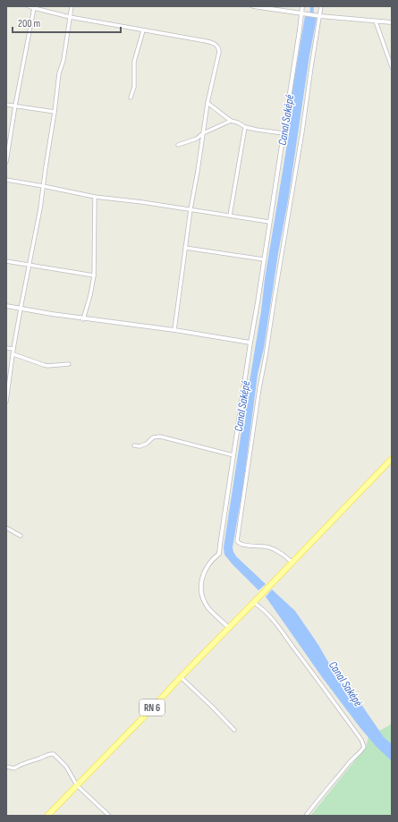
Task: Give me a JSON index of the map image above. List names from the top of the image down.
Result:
{
  "streets": {
    "main road": ["RN 6"]
  },
  "water": ["Canal Saképé"],
  "scale_bar": "200 m"
}
